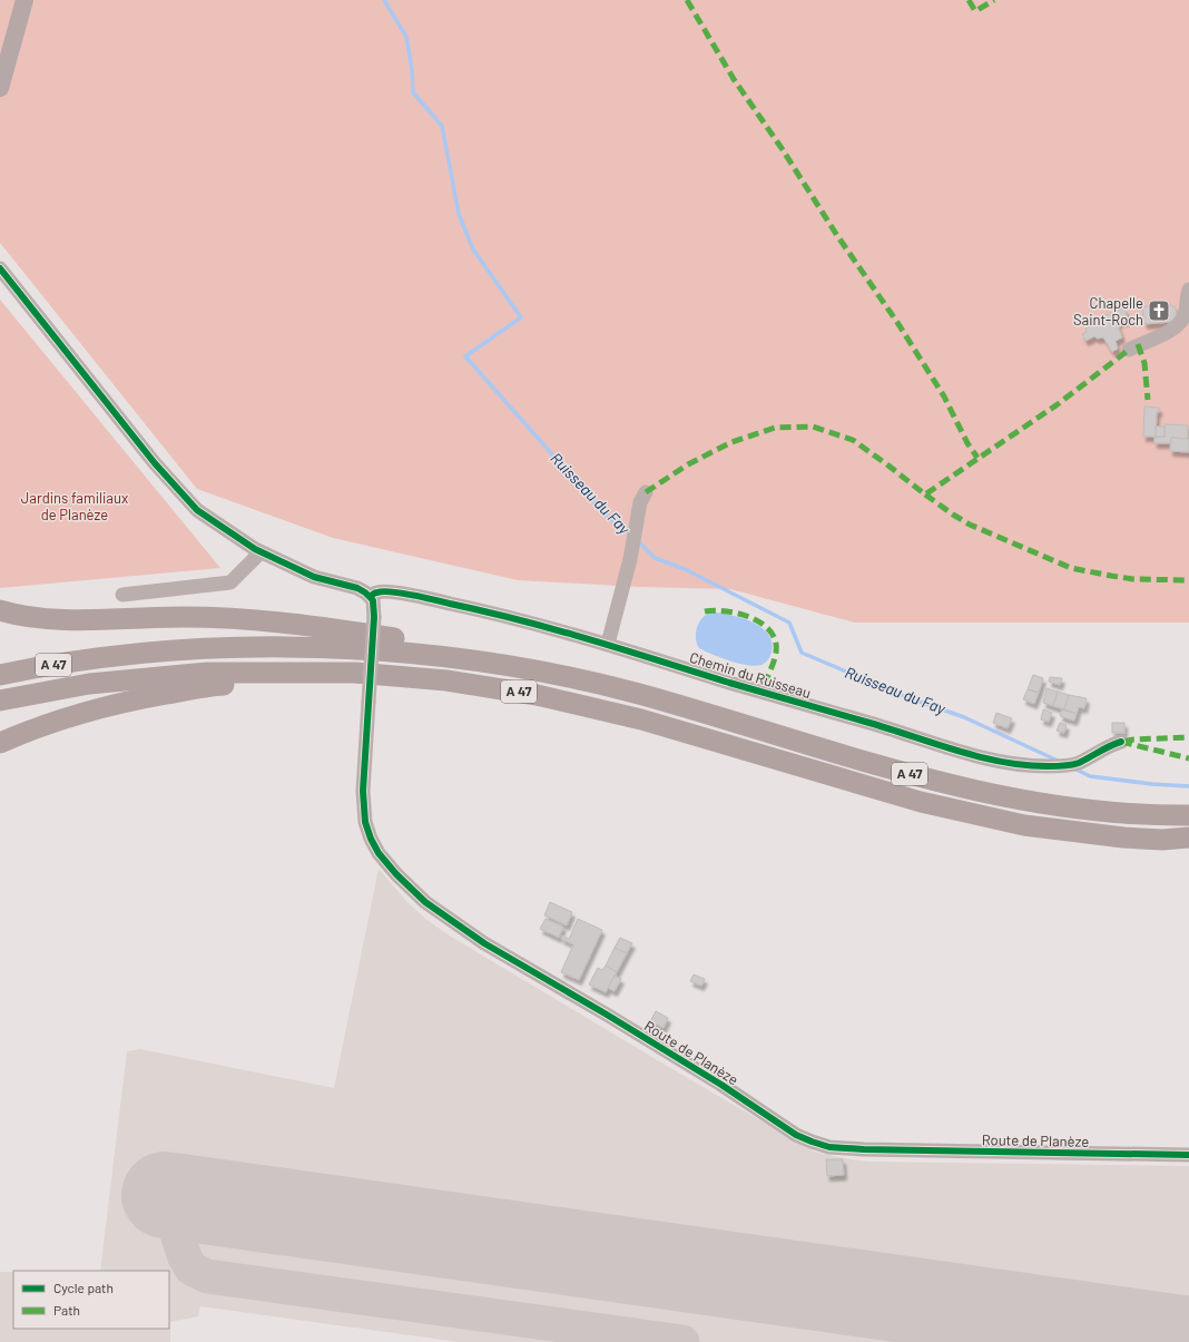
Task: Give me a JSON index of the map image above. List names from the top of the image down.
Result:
{
  "streets": {
    "highway": ["A 47"],
    "street": ["Chemin du Ruisseau", "Route de Planèze"]
  },
  "crossings": [
    ["Chemin du Ruisseau", "Route de Planèze"]
  ],
  "water": ["Ruisseau du Fay"],
  "parks": ["Jardins familiaux de Planèze"],
  "places": {
    "church": ["Chapelle Saint-Roch"]
  },
  "legend": ["Cycle path", "Path"]
}
